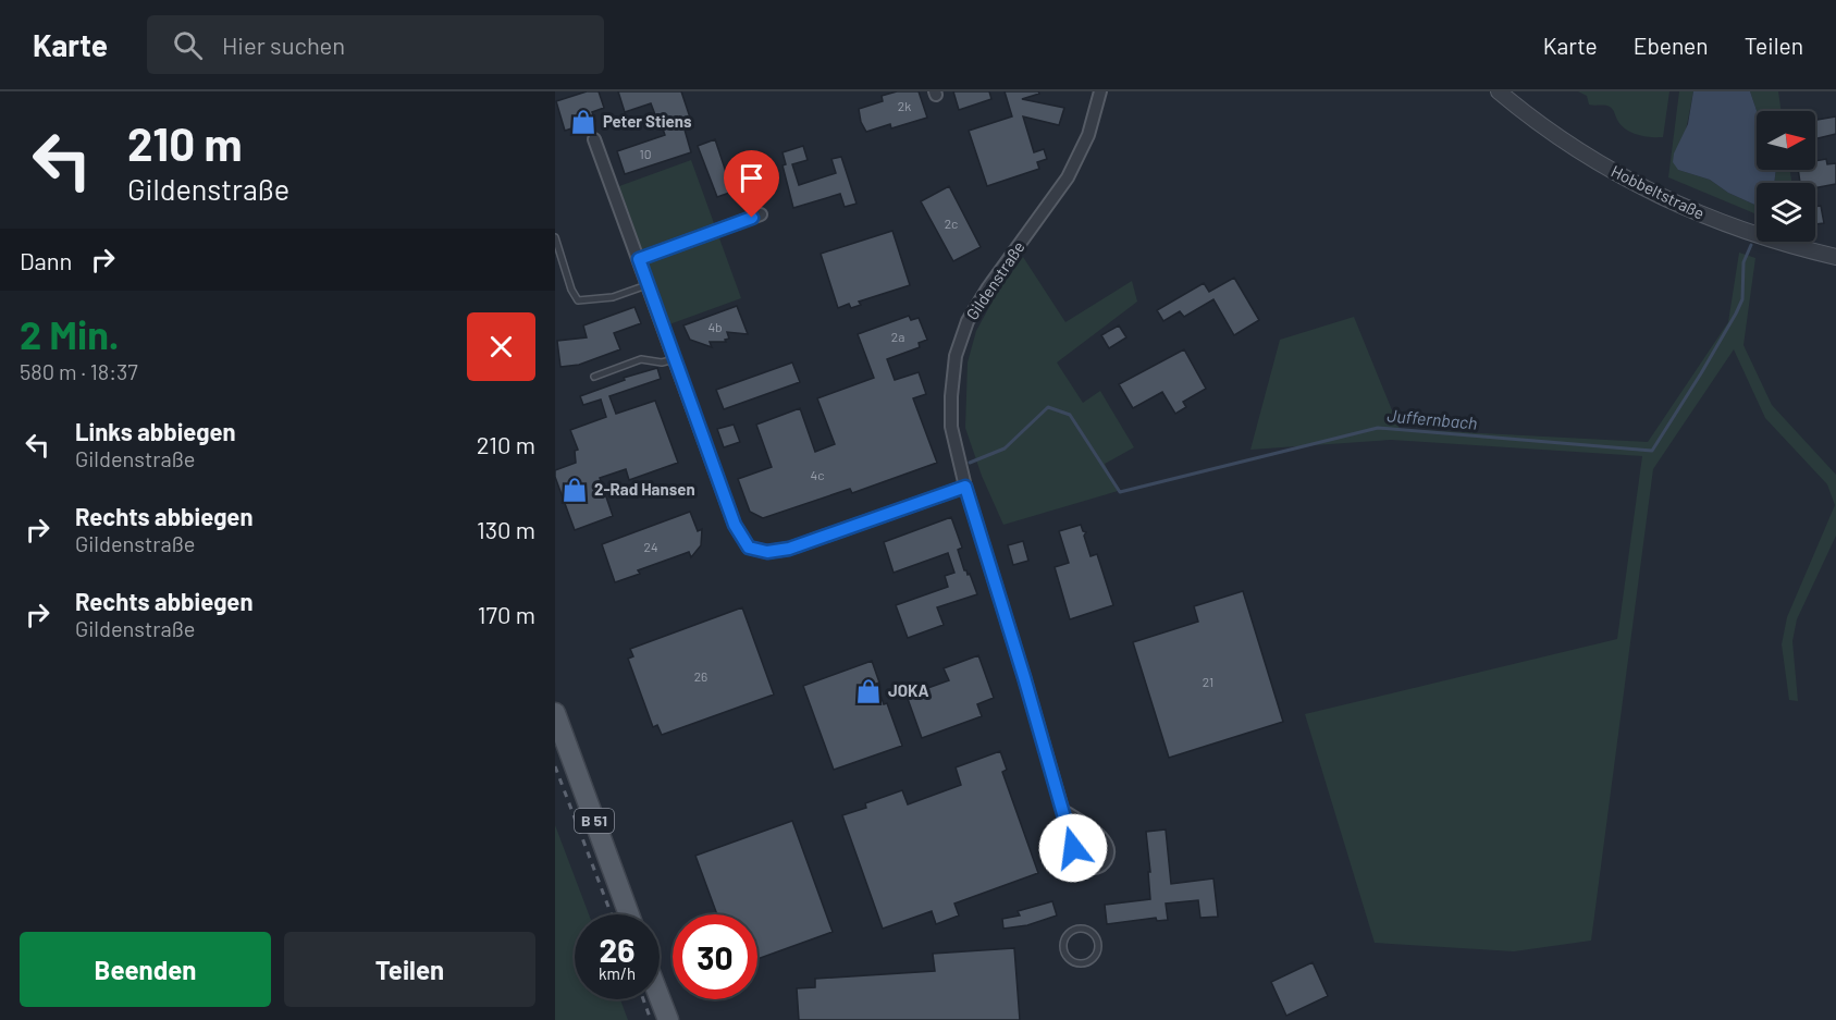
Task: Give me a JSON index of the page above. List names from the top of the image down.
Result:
{
  "streets": {
    "main road": ["B 51"],
    "street": ["Hobbeltstraße", "Gildenstraße"]
  },
  "water": ["Juffernbach"],
  "places": {
    "shop": ["Peter Stiens", "2-Rad Hansen", "JOKA"]
  },
  "house_numbers": [
    "2k",
    "10",
    "2c",
    "4b",
    "2a",
    "4c",
    "24",
    "26",
    "21"
  ],
  "north": "right",
  "page": {
    "header": "Karte",
    "search": "Hier suchen",
    "nav": ["Karte", "Ebenen", "Teilen"],
    "turn": ["210 m", "Gildenstraße"],
    "then": "Dann",
    "heading": ["2 Min.", "580 m · 18:37"],
    "list": [
      {
        "name": "Links abbiegen",
        "note": "Gildenstraße",
        "value": "210 m"
      },
      {
        "name": "Rechts abbiegen",
        "note": "Gildenstraße",
        "value": "130 m"
      },
      {
        "name": "Rechts abbiegen",
        "note": "Gildenstraße",
        "value": "170 m"
      }
    ],
    "speed": "26 km/h",
    "limit": "30",
    "buttons": ["Beenden", "Teilen"]
  }
}
